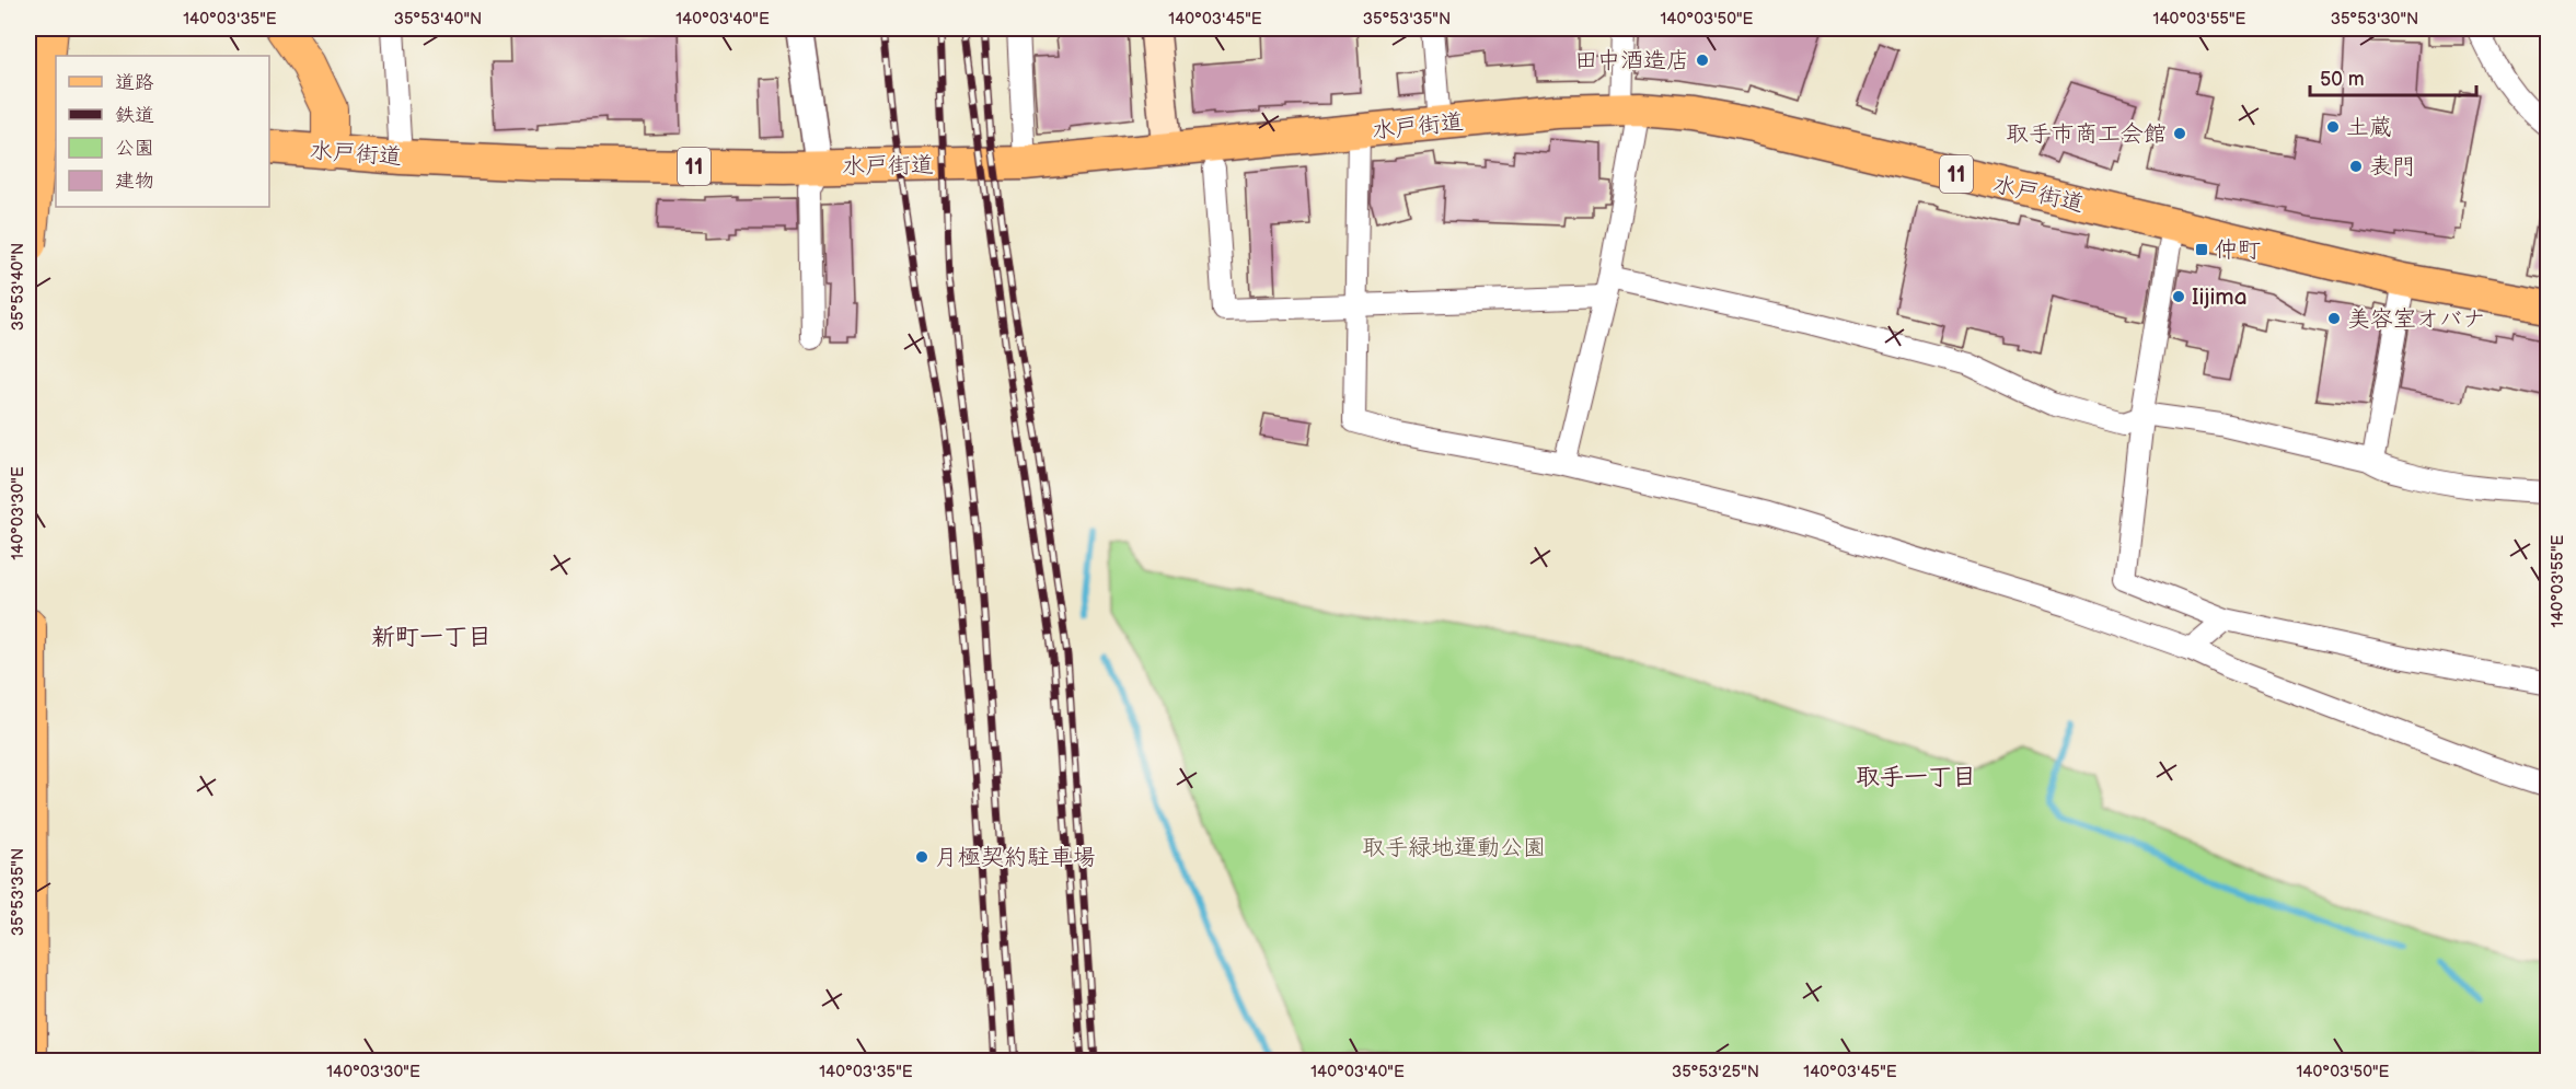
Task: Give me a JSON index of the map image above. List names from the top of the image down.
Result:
{
  "streets": {
    "main road": ["水戸街道", "11"]
  },
  "districts": ["新町一丁目", "取手一丁目"],
  "parks": ["取手緑地運動公園"],
  "places": {
    "other": [
      "田中酒造店",
      "土蔵",
      "取手市商工会館",
      "表門",
      "Iijima",
      "美容室オバナ",
      "月極契約駐車場"
    ],
    "transit": ["仲町"]
  },
  "legend": [
    "道路",
    "鉄道",
    "公園",
    "建物"
  ],
  "scale_bar": "50 m",
  "coordinates": [
    "140°03'35\"E",
    "35°53'40\"N",
    "140°03'40\"E",
    "140°03'45\"E",
    "35°53'35\"N",
    "140°03'50\"E",
    "140°03'55\"E",
    "35°53'30\"N",
    "140°03'30\"E",
    "35°53'25\"N"
  ]
}
